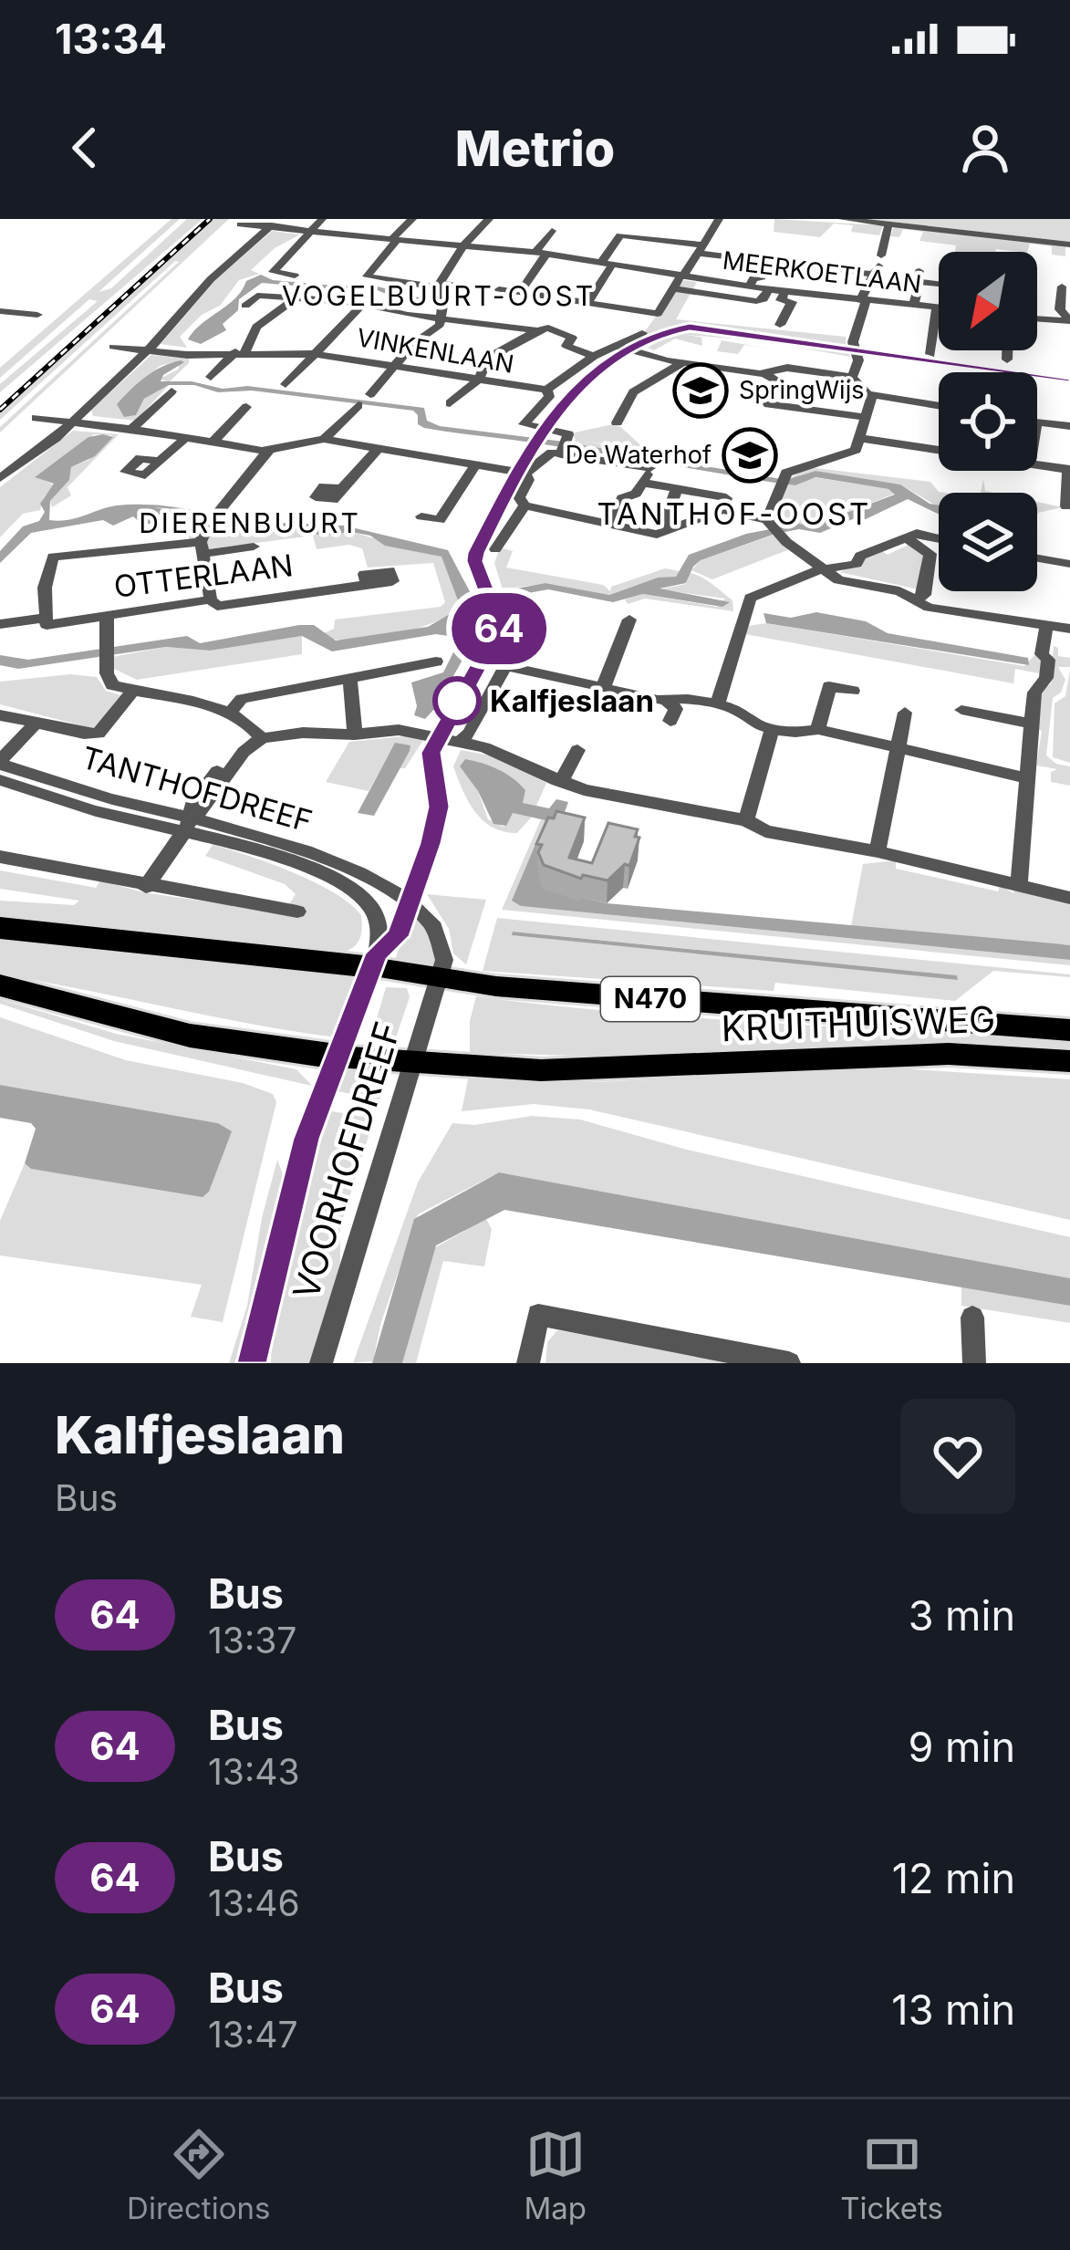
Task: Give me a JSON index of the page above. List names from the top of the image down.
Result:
{
  "streets": {
    "highway": ["N470", "KRUITHUISWEG"],
    "street": [
      "MEERKOETLAAN",
      "VINKENLAAN",
      "OTTERLAAN",
      "TANTHOFDREEF",
      "VOORHOFDREEF"
    ]
  },
  "crossings": [
    ["TANTHOFDREEF", "KRUITHUISWEG"],
    ["TANTHOFDREEF", "VOORHOFDREEF"],
    ["KRUITHUISWEG", "VOORHOFDREEF"]
  ],
  "districts": ["VOGELBUURT-OOST", "TANTHOF-OOST", "DIERENBUURT"],
  "places": {
    "school or university": ["SpringWijs", "De Waterhof"],
    "other": ["Kalfjeslaan"]
  },
  "lines": ["bus line 64"],
  "north": "bottom left",
  "page": {
    "status": "13:34",
    "header": "Metrio",
    "on_map": "64",
    "heading": ["Kalfjeslaan", "Bus"],
    "list": [
      {
        "mark": "64",
        "name": "Bus",
        "note": "13:37",
        "value": "3 min"
      },
      {
        "mark": "64",
        "name": "Bus",
        "note": "13:43",
        "value": "9 min"
      },
      {
        "mark": "64",
        "name": "Bus",
        "note": "13:46",
        "value": "12 min"
      },
      {
        "mark": "64",
        "name": "Bus",
        "note": "13:47",
        "value": "13 min"
      }
    ],
    "tabs": ["Directions", "Map", "Tickets"]
  }
}
